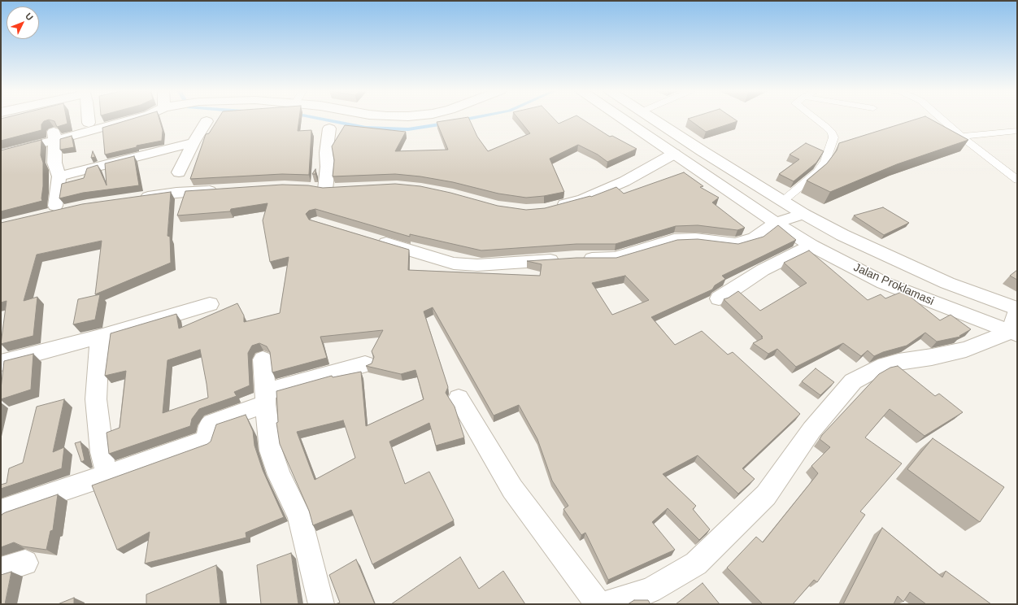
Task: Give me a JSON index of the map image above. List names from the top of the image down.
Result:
{
  "streets": {
    "street": ["Jalan Proklamasi"]
  },
  "north": "top right"
}
